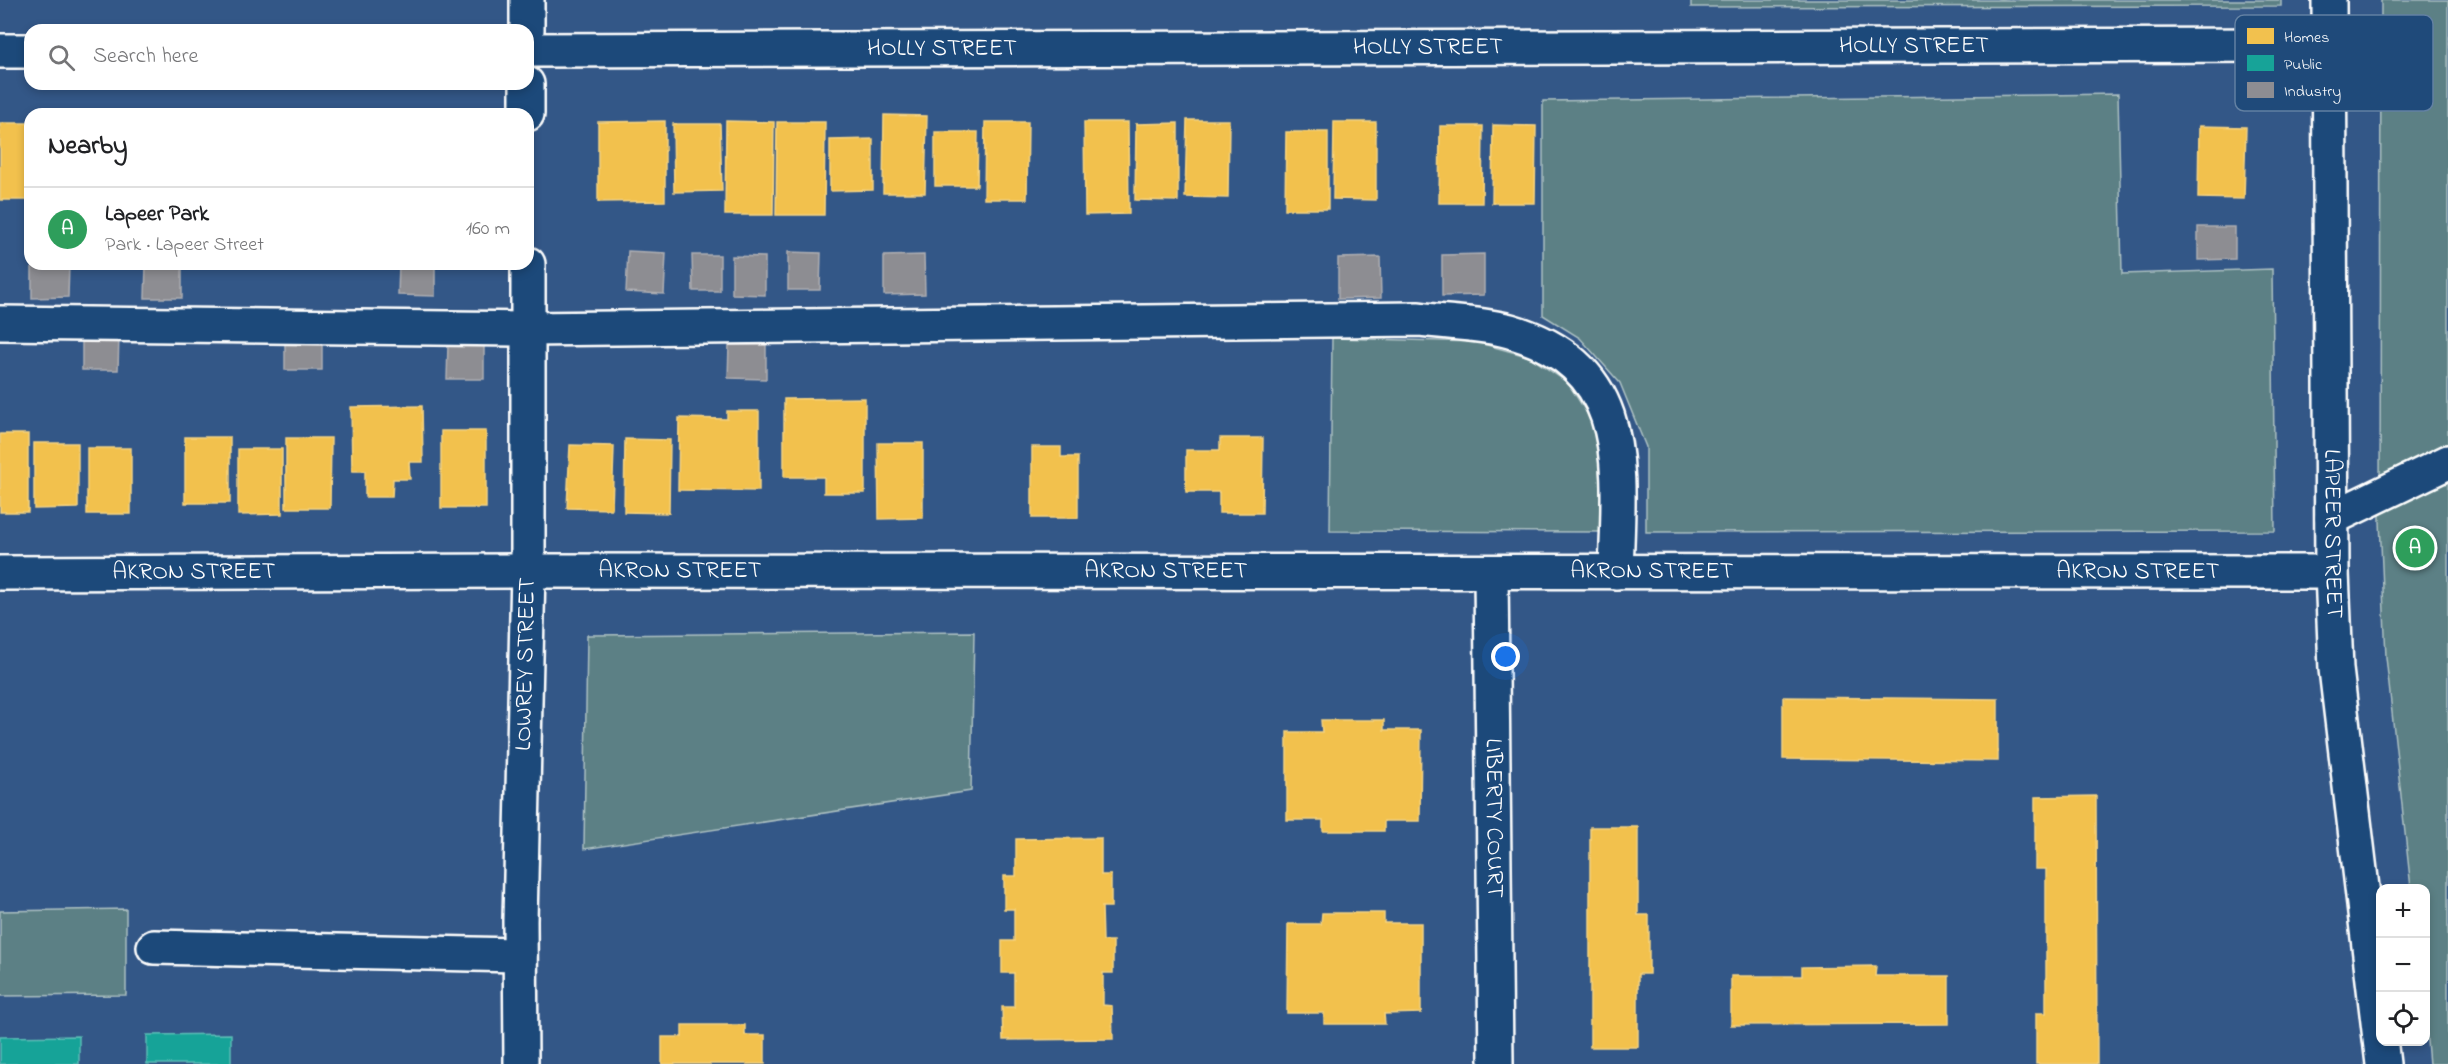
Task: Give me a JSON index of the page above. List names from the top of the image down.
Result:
{
  "streets": {
    "street": [
      "HOLLY STREET",
      "LAPEER STREET",
      "AKRON STREET",
      "LOWREY STREET",
      "LIBERTY COURT"
    ]
  },
  "crossings": [
    ["LAPEER STREET", "AKRON STREET"],
    ["AKRON STREET", "LOWREY STREET"],
    ["AKRON STREET", "LIBERTY COURT"]
  ],
  "legend": ["Homes", "Public", "Industry"],
  "page": {
    "search": "Search here",
    "heading": "Nearby",
    "list": [
      {
        "mark": "A",
        "name": "Lapeer Park",
        "note": "Park · Lapeer Street",
        "value": "160 m"
      }
    ],
    "pins": "A",
    "map_buttons": ["+", "−"]
  }
}
